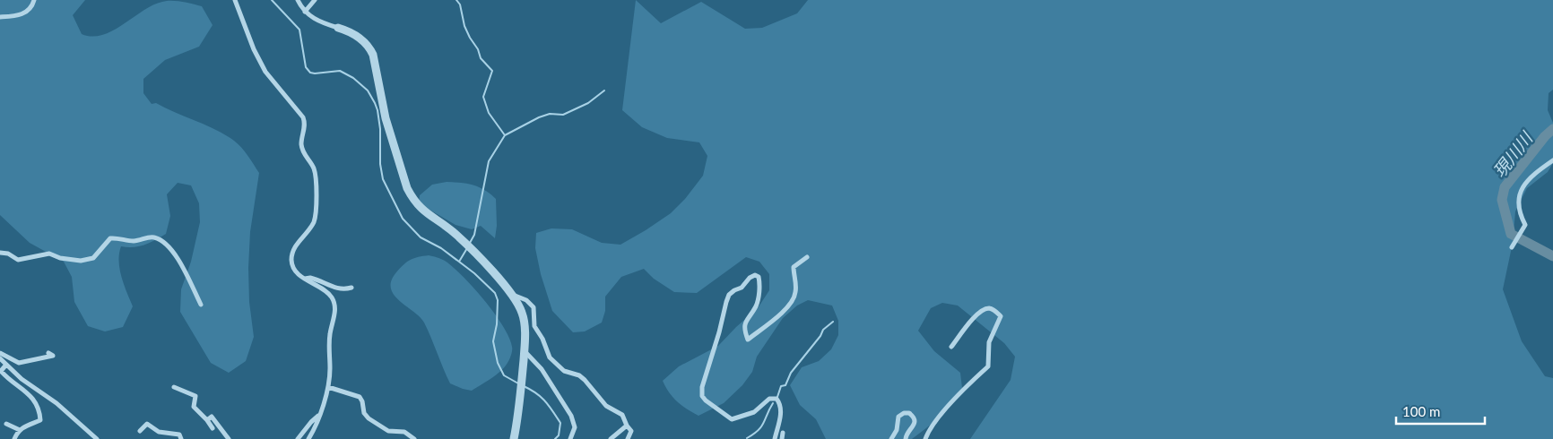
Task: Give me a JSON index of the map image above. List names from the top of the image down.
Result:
{
  "water": ["現川川"],
  "scale_bar": "100 m"
}
